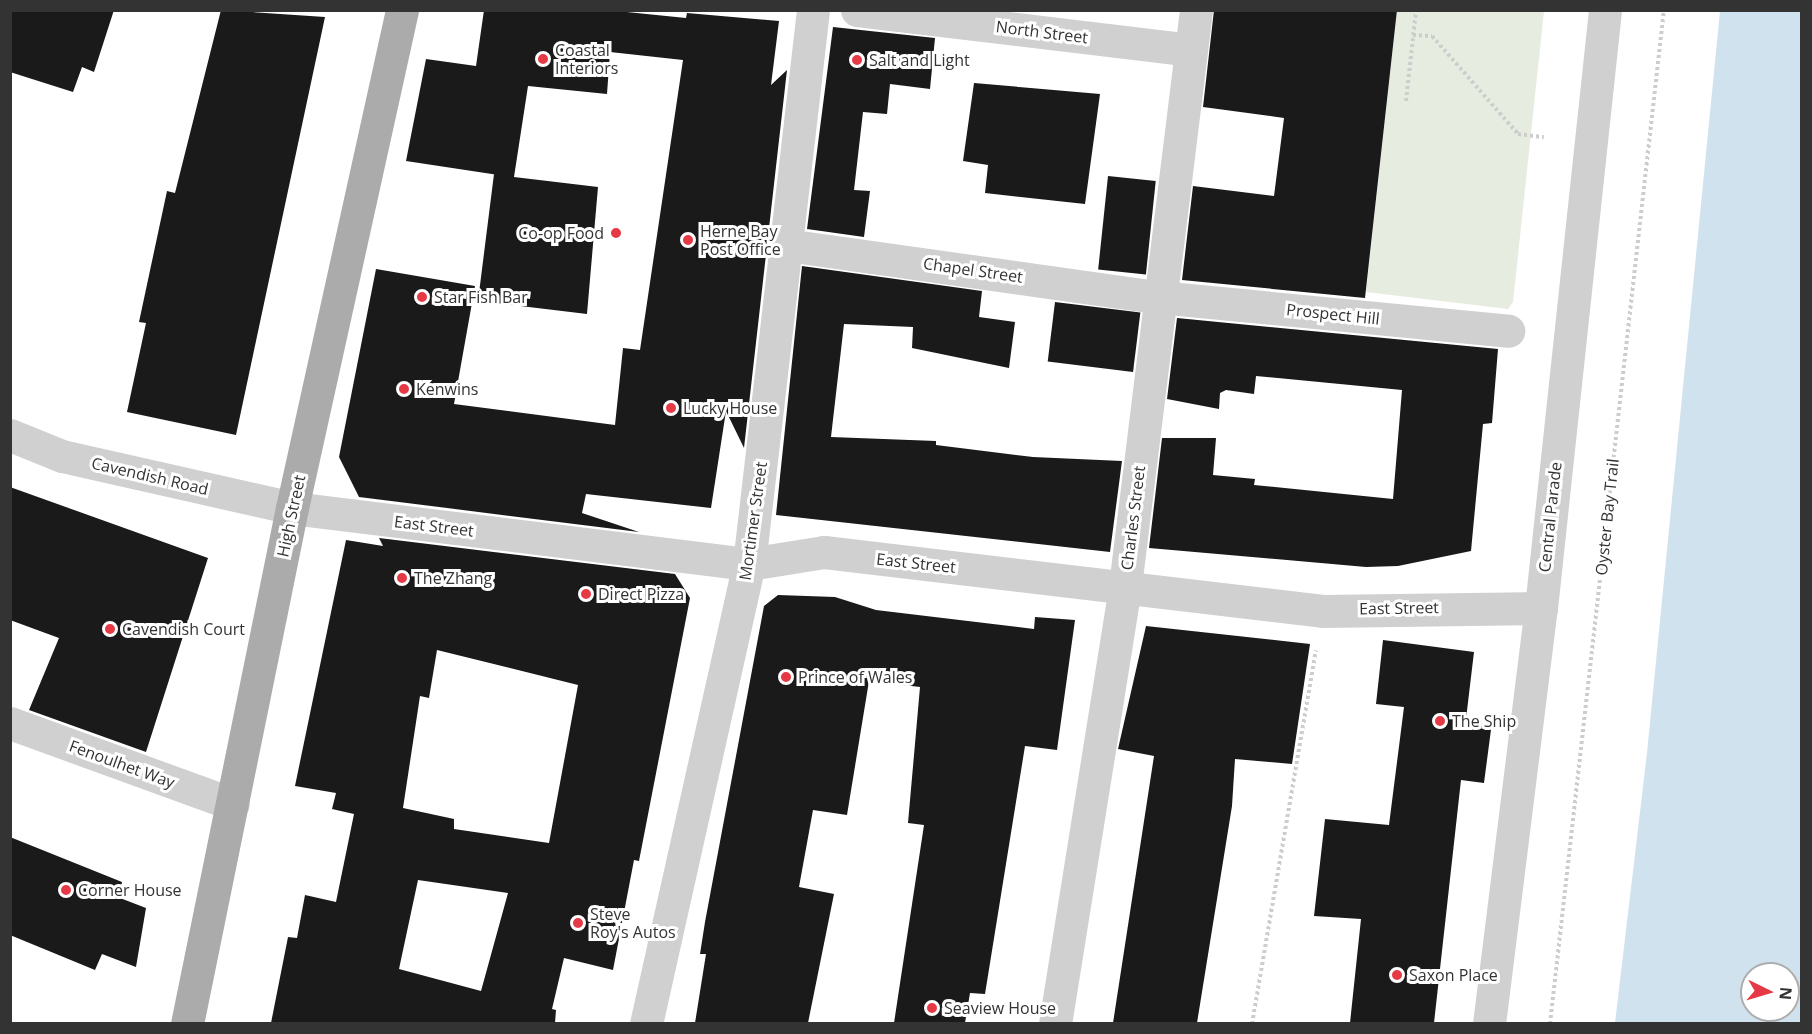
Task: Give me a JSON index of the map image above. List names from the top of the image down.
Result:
{
  "streets": {
    "main road": ["High Street"],
    "street": [
      "North Street",
      "Chapel Street",
      "Prospect Hill",
      "Cavendish Road",
      "Central Parade",
      "Charles Street",
      "Mortimer Street",
      "East Street",
      "Fenoulhet Way"
    ],
    "path": ["Oyster Bay Trail"]
  },
  "crossings": [
    ["North Street", "Charles Street"],
    ["Chapel Street", "Prospect Hill"],
    ["Chapel Street", "Charles Street"],
    ["Chapel Street", "Mortimer Street"],
    ["Prospect Hill", "Charles Street"],
    ["Cavendish Road", "High Street"],
    ["Cavendish Road", "East Street"],
    ["High Street", "East Street"],
    ["High Street", "Fenoulhet Way"],
    ["Central Parade", "East Street"],
    ["Charles Street", "East Street"],
    ["Mortimer Street", "East Street"]
  ],
  "places": [
    "Coastal Interiors",
    "Salt and Light",
    "Co-op Food",
    "Herne Bay Post Office",
    "Star Fish Bar",
    "Kenwins",
    "Lucky House",
    "The Zhang",
    "Direct Pizza",
    "Cavendish Court",
    "Prince of Wales",
    "The Ship",
    "Corner House",
    "Steve Roy's Autos",
    "Saxon Place",
    "Seaview House"
  ],
  "north": "right"
}
